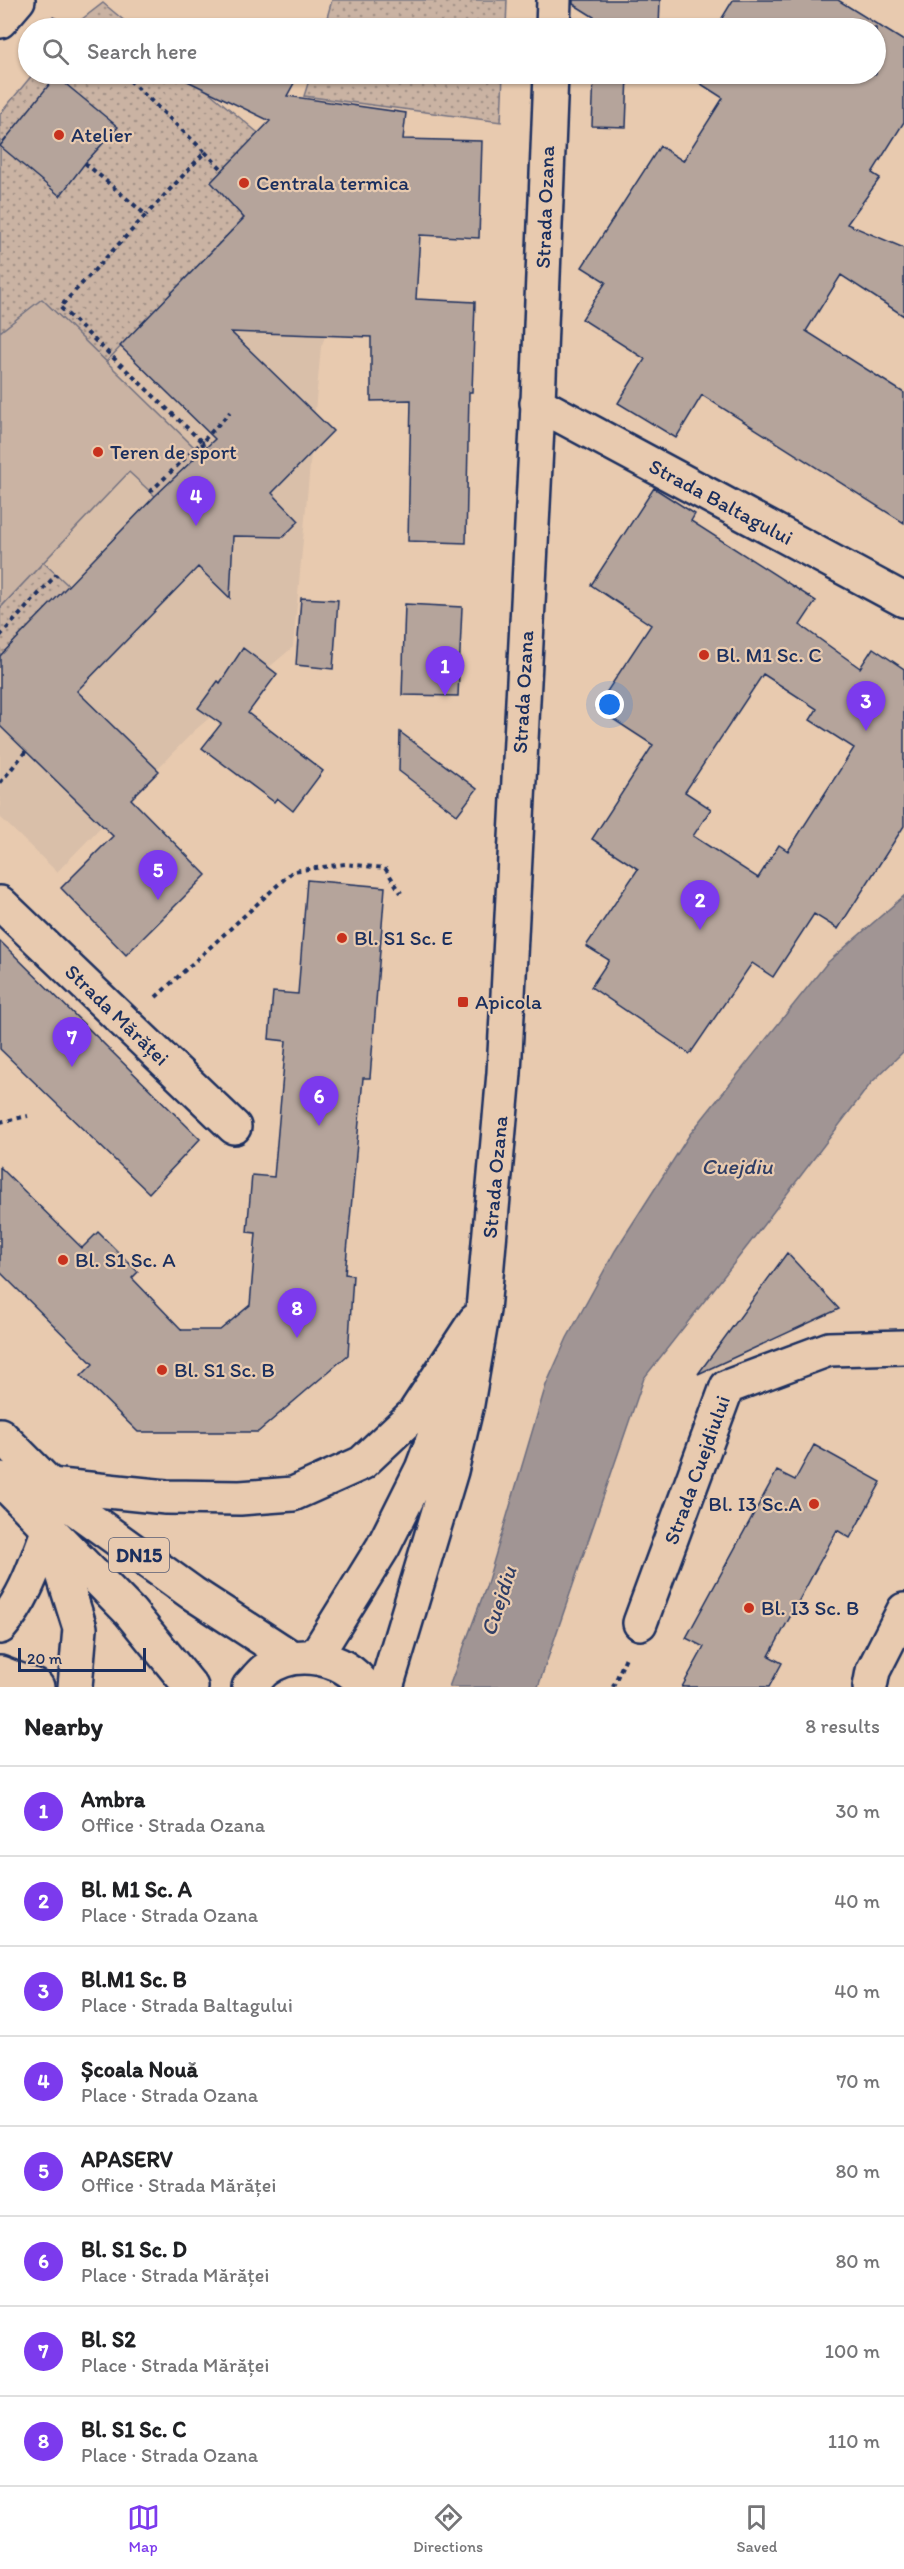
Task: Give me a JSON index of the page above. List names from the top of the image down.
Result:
{
  "streets": {
    "street": [
      "Strada Ozana",
      "Strada Baltagului",
      "Strada Mărăței",
      "Strada Cuejdiului",
      "DN15"
    ]
  },
  "crossings": [
    ["Strada Ozana", "Strada Baltagului"],
    ["Strada Ozana", "DN15"]
  ],
  "water": ["Cuejdiu"],
  "places": {
    "other": [
      "Atelier",
      "Centrala termica",
      "Teren de sport",
      "Bl. M1 Sc. C",
      "Bl. S1 Sc. E",
      "Bl. S1 Sc. A",
      "Bl. S1 Sc. B",
      "Bl. I3 Sc.A",
      "Bl. I3 Sc. B"
    ],
    "transit": ["Apicola"]
  },
  "scale_bar": "20 m",
  "page": {
    "search": "Search here",
    "pins": [
      "4",
      "1",
      "3",
      "5",
      "2",
      "7",
      "6",
      "8"
    ],
    "scale": "20 m",
    "heading": ["Nearby", "8 results"],
    "list": [
      {
        "mark": "1",
        "name": "Ambra",
        "note": "Office · Strada Ozana",
        "value": "30 m"
      },
      {
        "mark": "2",
        "name": "Bl. M1 Sc. A",
        "note": "Place · Strada Ozana",
        "value": "40 m"
      },
      {
        "mark": "3",
        "name": "Bl.M1 Sc. B",
        "note": "Place · Strada Baltagului",
        "value": "40 m"
      },
      {
        "mark": "4",
        "name": "Școala Nouă",
        "note": "Place · Strada Ozana",
        "value": "70 m"
      },
      {
        "mark": "5",
        "name": "APASERV",
        "note": "Office · Strada Mărăței",
        "value": "80 m"
      },
      {
        "mark": "6",
        "name": "Bl. S1 Sc. D",
        "note": "Place · Strada Mărăței",
        "value": "80 m"
      },
      {
        "mark": "7",
        "name": "Bl. S2",
        "note": "Place · Strada Mărăței",
        "value": "100 m"
      },
      {
        "mark": "8",
        "name": "Bl. S1 Sc. C",
        "note": "Place · Strada Ozana",
        "value": "110 m"
      }
    ],
    "nav": ["Map", "Directions", "Saved"]
  }
}
